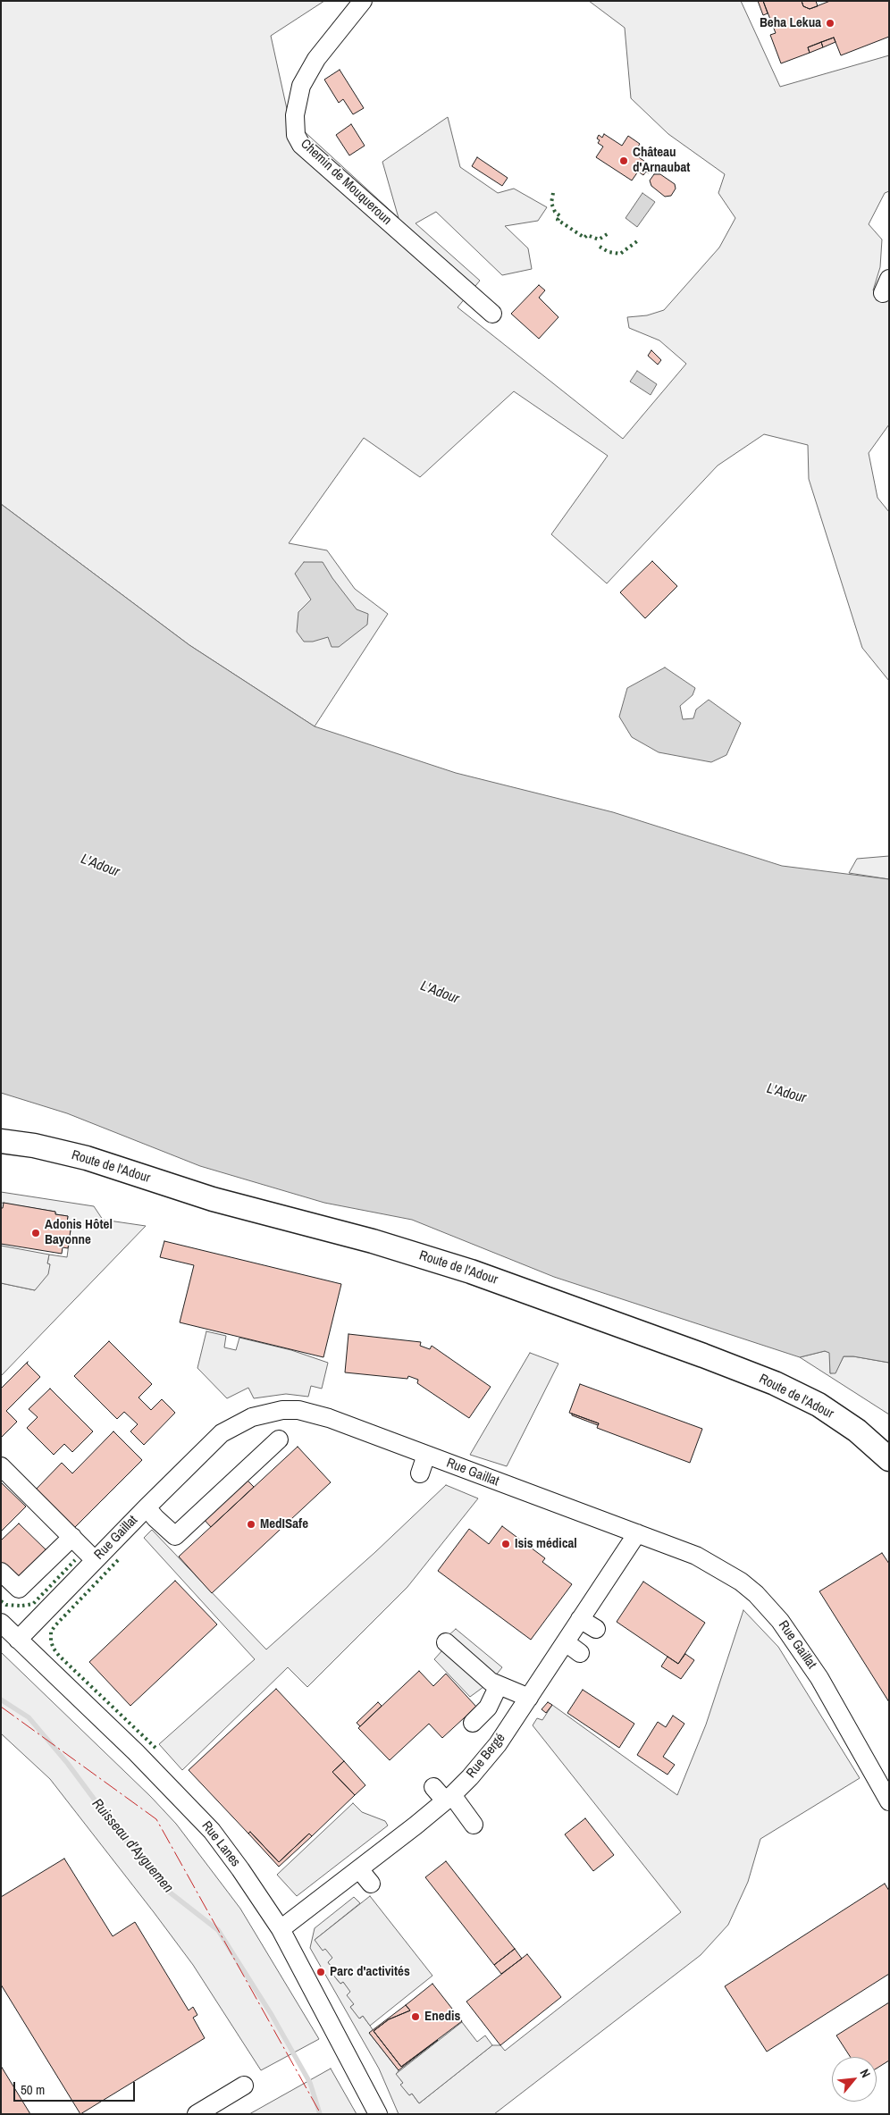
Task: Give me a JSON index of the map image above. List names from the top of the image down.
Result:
{
  "streets": {
    "main road": ["Route de l'Adour"],
    "street": [
      "Chemin de Mouqueroun",
      "Rue Gaillat",
      "Rue Bergé",
      "Rue Lanes"
    ]
  },
  "crossings": [
    ["Rue Gaillat", "Rue Bergé"],
    ["Rue Gaillat", "Rue Lanes"],
    ["Rue Bergé", "Rue Lanes"]
  ],
  "water": ["L'Adour", "Ruisseau d'Ayguemen"],
  "places": [
    "Beha Lekua",
    "Château d'Arnaubat",
    "Adonis Hôtel Bayonne",
    "MedISafe",
    "Isis médical",
    "Parc d'activités",
    "Enedis"
  ],
  "scale_bar": "50 m",
  "north": "top right"
}
